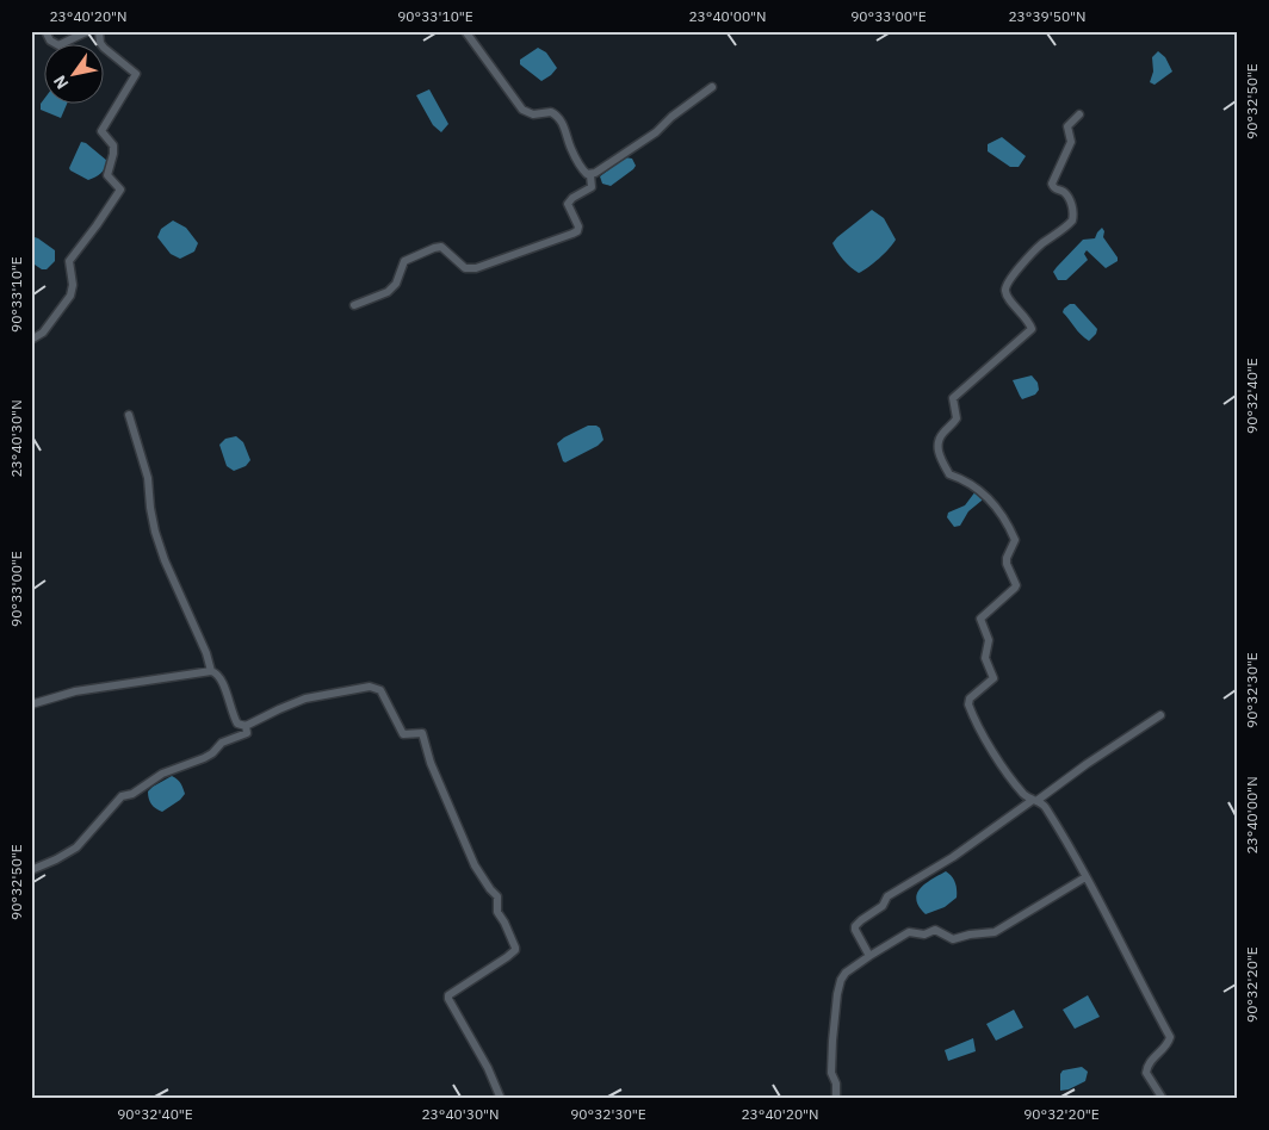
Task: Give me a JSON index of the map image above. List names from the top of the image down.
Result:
{
  "north": "bottom left",
  "coordinates": [
    "23°40'20\"N",
    "90°33'10\"E",
    "23°40'00\"N",
    "90°33'00\"E",
    "23°39'50\"N",
    "90°32'50\"E",
    "90°32'40\"E",
    "23°40'30\"N",
    "90°32'30\"E",
    "90°32'20\"E"
  ]
}
